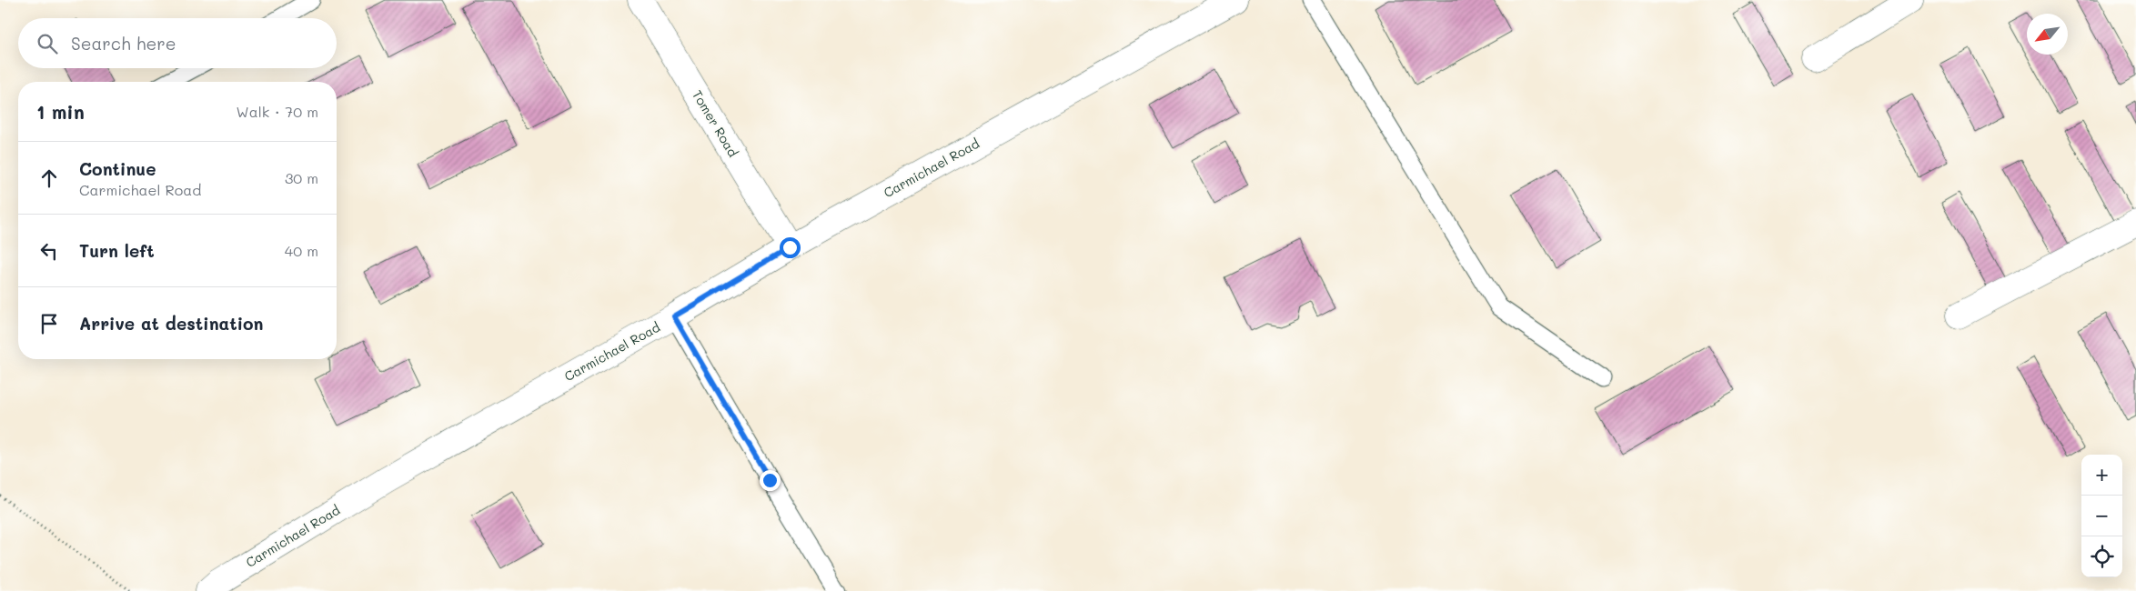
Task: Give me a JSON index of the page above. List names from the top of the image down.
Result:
{
  "streets": {
    "street": ["Tomer Road", "Carmichael Road"]
  },
  "crossings": [
    ["Tomer Road", "Carmichael Road"]
  ],
  "north": "bottom left",
  "page": {
    "search": "Search here",
    "heading": ["1 min", "Walk · 70 m"],
    "list": [
      ["Continue", "Carmichael Road", "30 m"],
      ["Turn left", "40 m"],
      "Arrive at destination"
    ],
    "map_buttons": ["+", "−"]
  }
}
